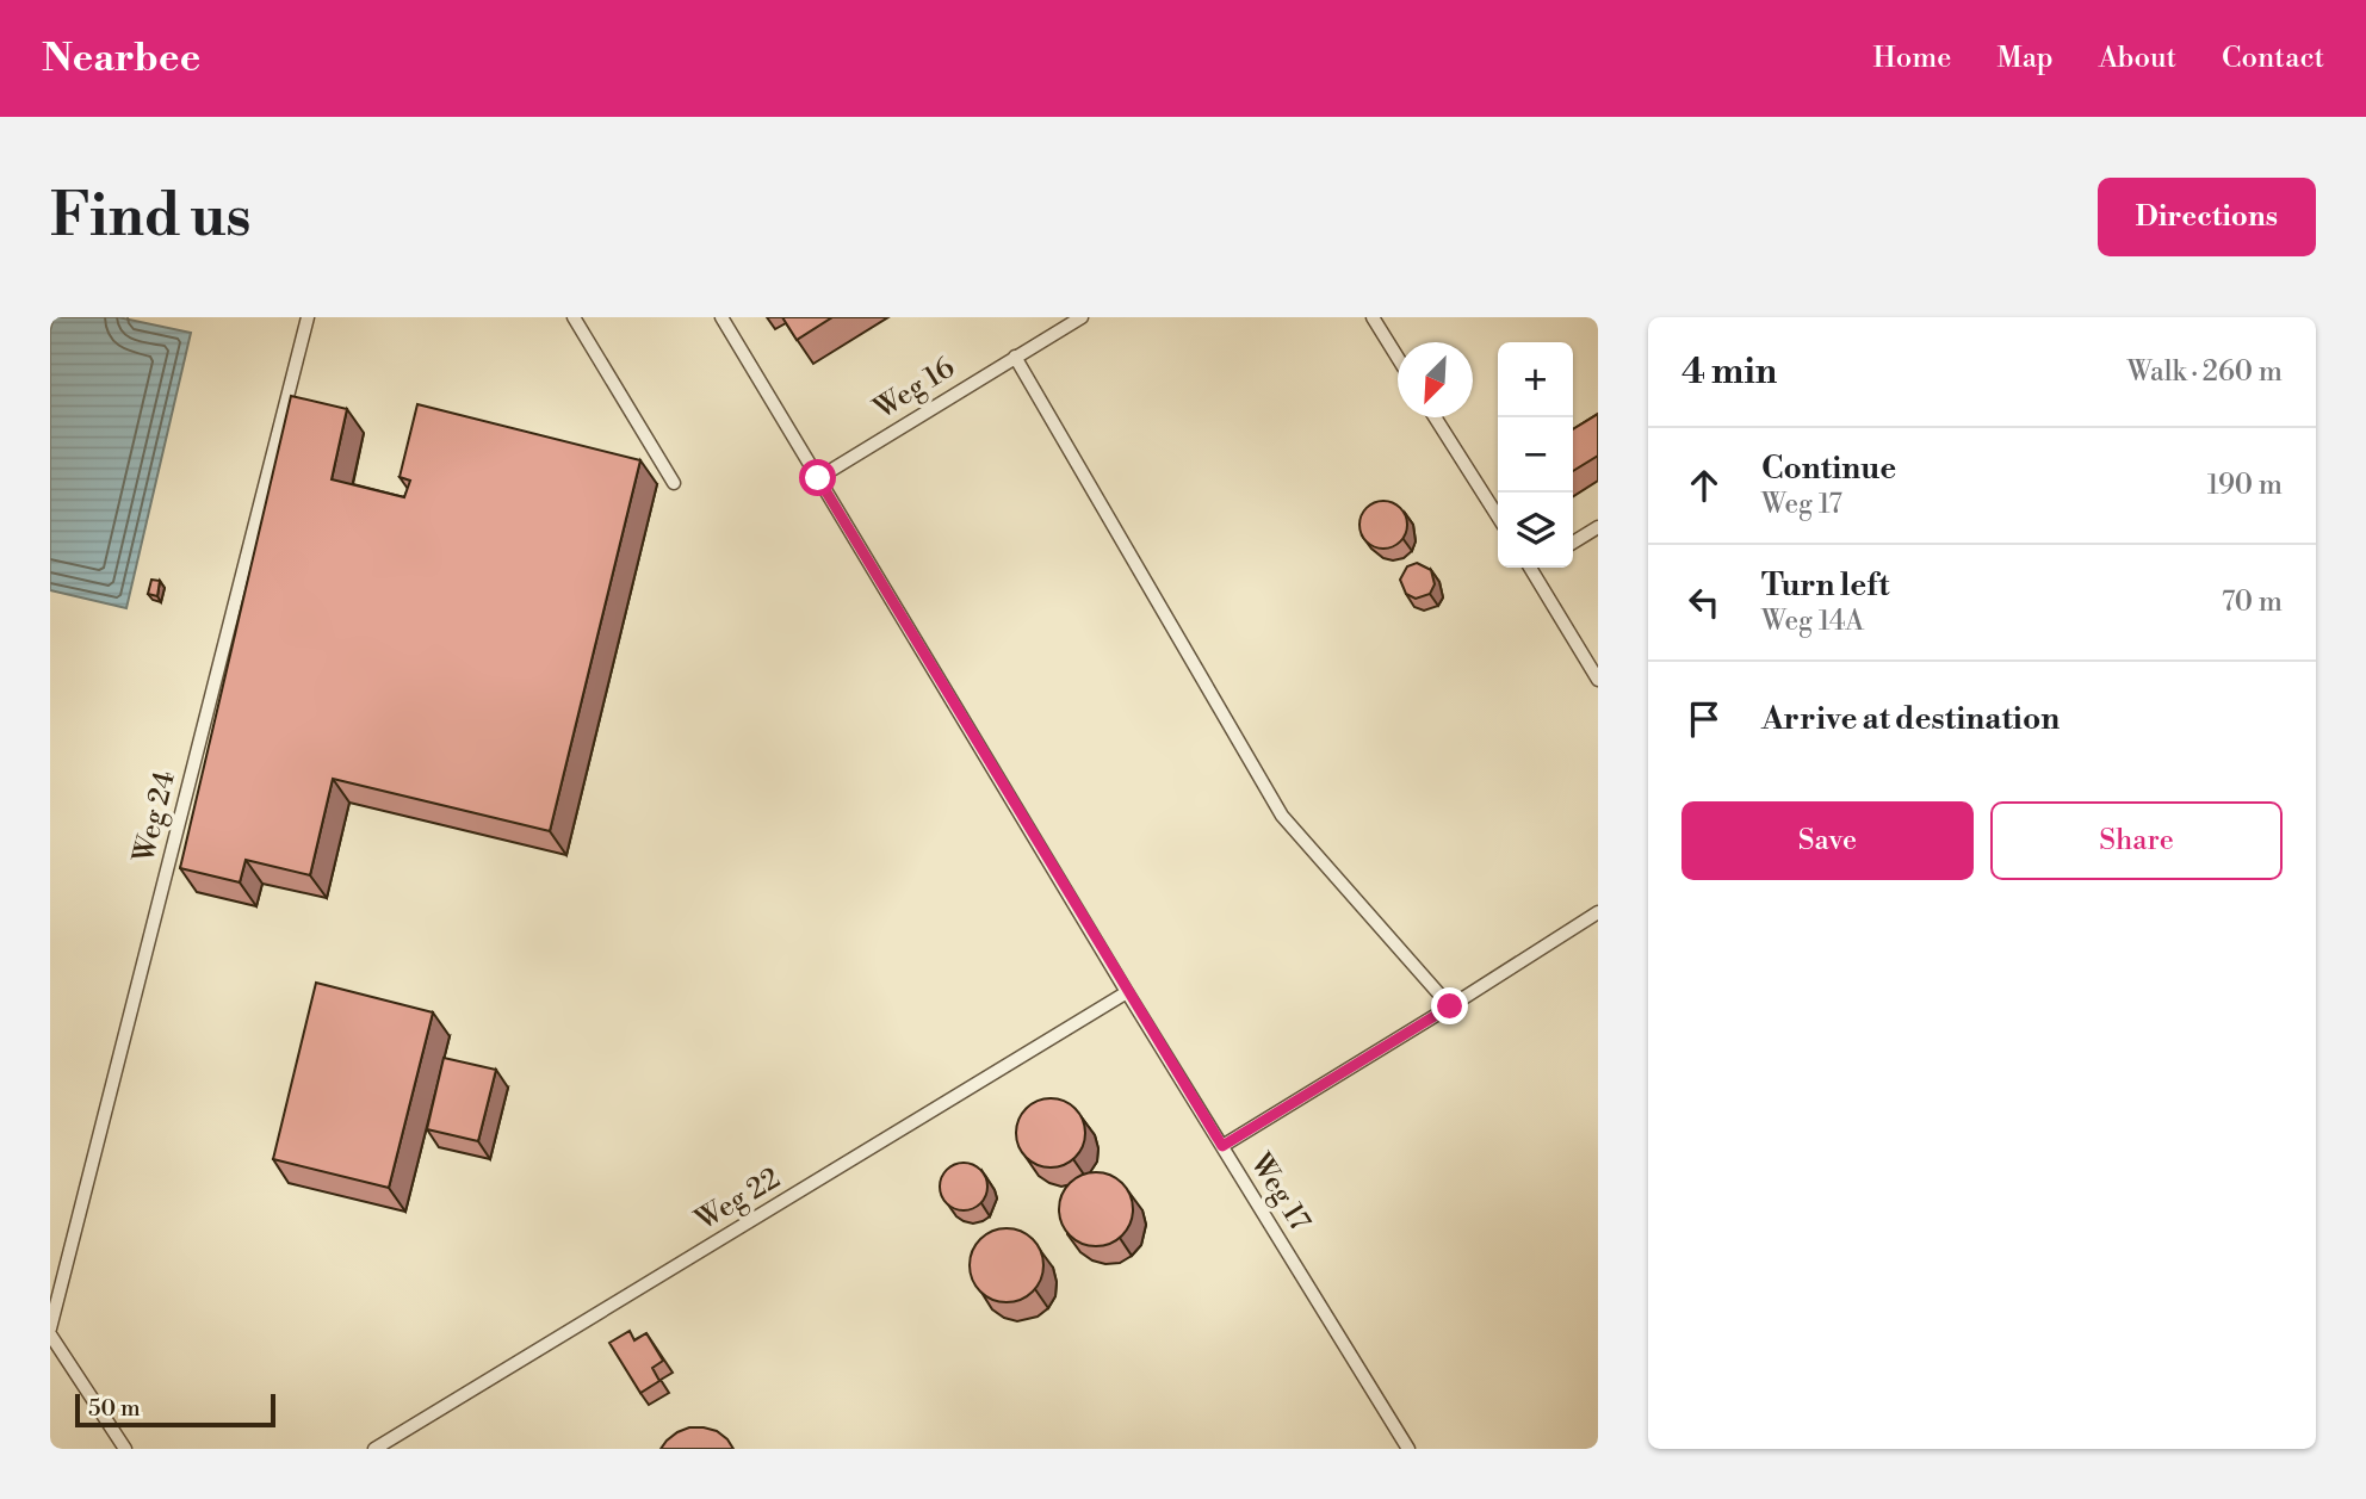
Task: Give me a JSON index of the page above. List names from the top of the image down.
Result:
{
  "streets": {
    "lane": [
      "Weg 16",
      "Weg 24",
      "Weg 17",
      "Weg 22"
    ]
  },
  "crossings": [
    ["Weg 16", "Weg 17"],
    ["Weg 17", "Weg 22"]
  ],
  "scale_bar": "50 m",
  "north": "bottom left",
  "page": {
    "header": "Nearbee",
    "nav": [
      "Home",
      "Map",
      "About",
      "Contact"
    ],
    "buttons": [
      "Directions",
      ["Save", "Share"]
    ],
    "title": "Find us",
    "heading": ["4 min", "Walk · 260 m"],
    "map_buttons": ["+", "−"],
    "list": [
      ["Continue", "Weg 17", "190 m"],
      ["Turn left", "Weg 14A", "70 m"],
      "Arrive at destination"
    ],
    "scale": "50 m"
  }
}
